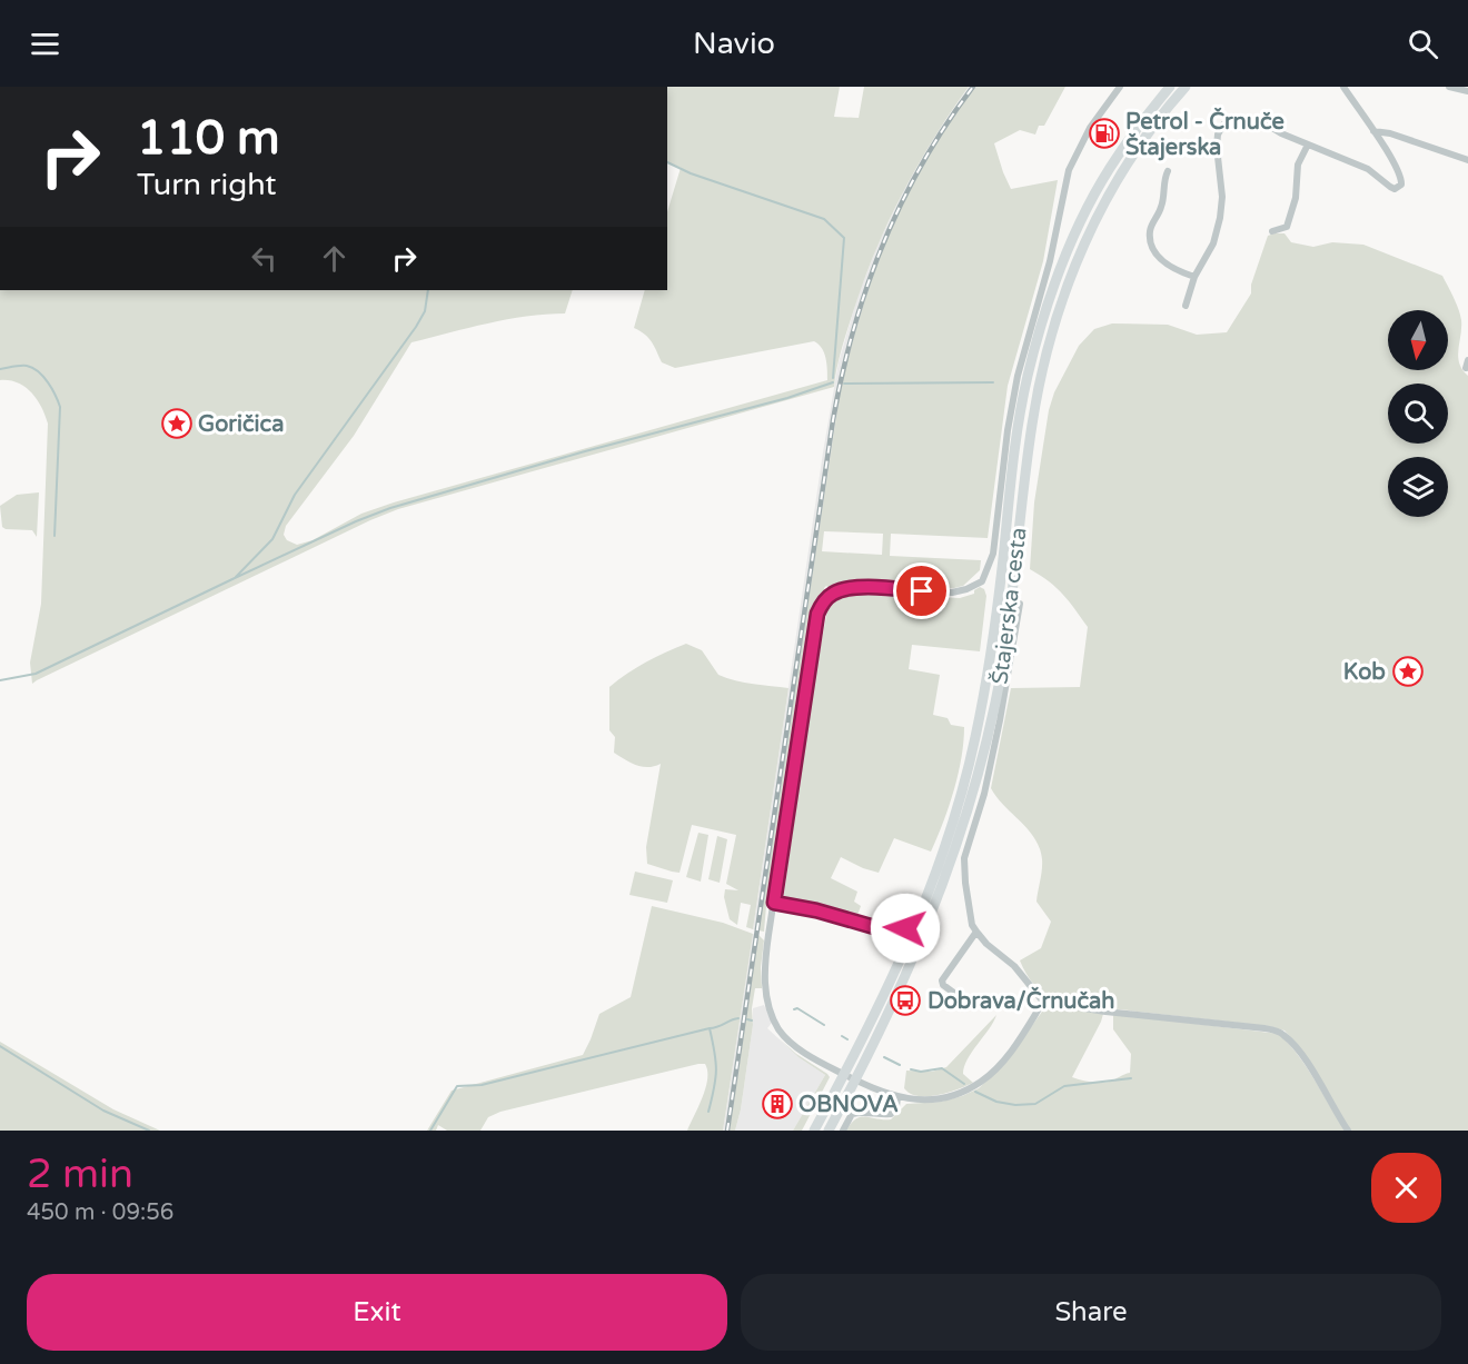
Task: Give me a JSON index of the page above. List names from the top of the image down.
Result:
{
  "streets": {
    "main road": ["Štajerska cesta"]
  },
  "places": {
    "fuel station": ["Petrol - Črnuče Štajerska"],
    "place": ["Goričica", "Kob"],
    "bus stop": ["Dobrava/Črnučah"],
    "building": ["OBNOVA"]
  },
  "north": "bottom",
  "page": {
    "header": "Navio",
    "turn": ["110 m", "Turn right"],
    "heading": ["2 min", "450 m · 09:56"],
    "buttons": ["Exit", "Share"]
  }
}
